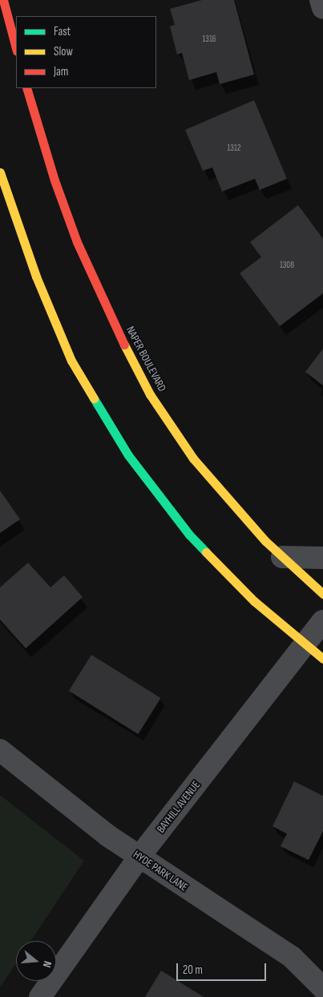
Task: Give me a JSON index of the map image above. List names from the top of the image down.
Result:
{
  "streets": {
    "main road": ["NAPER BOULEVARD"],
    "street": ["BAYHILL AVENUE", "HYDE PARK LANE"]
  },
  "crossings": [
    ["BAYHILL AVENUE", "HYDE PARK LANE"]
  ],
  "house_numbers": ["1316", "1312", "1308"],
  "legend": ["Fast", "Slow", "Jam"],
  "scale_bar": "20 m",
  "north": "right"
}
